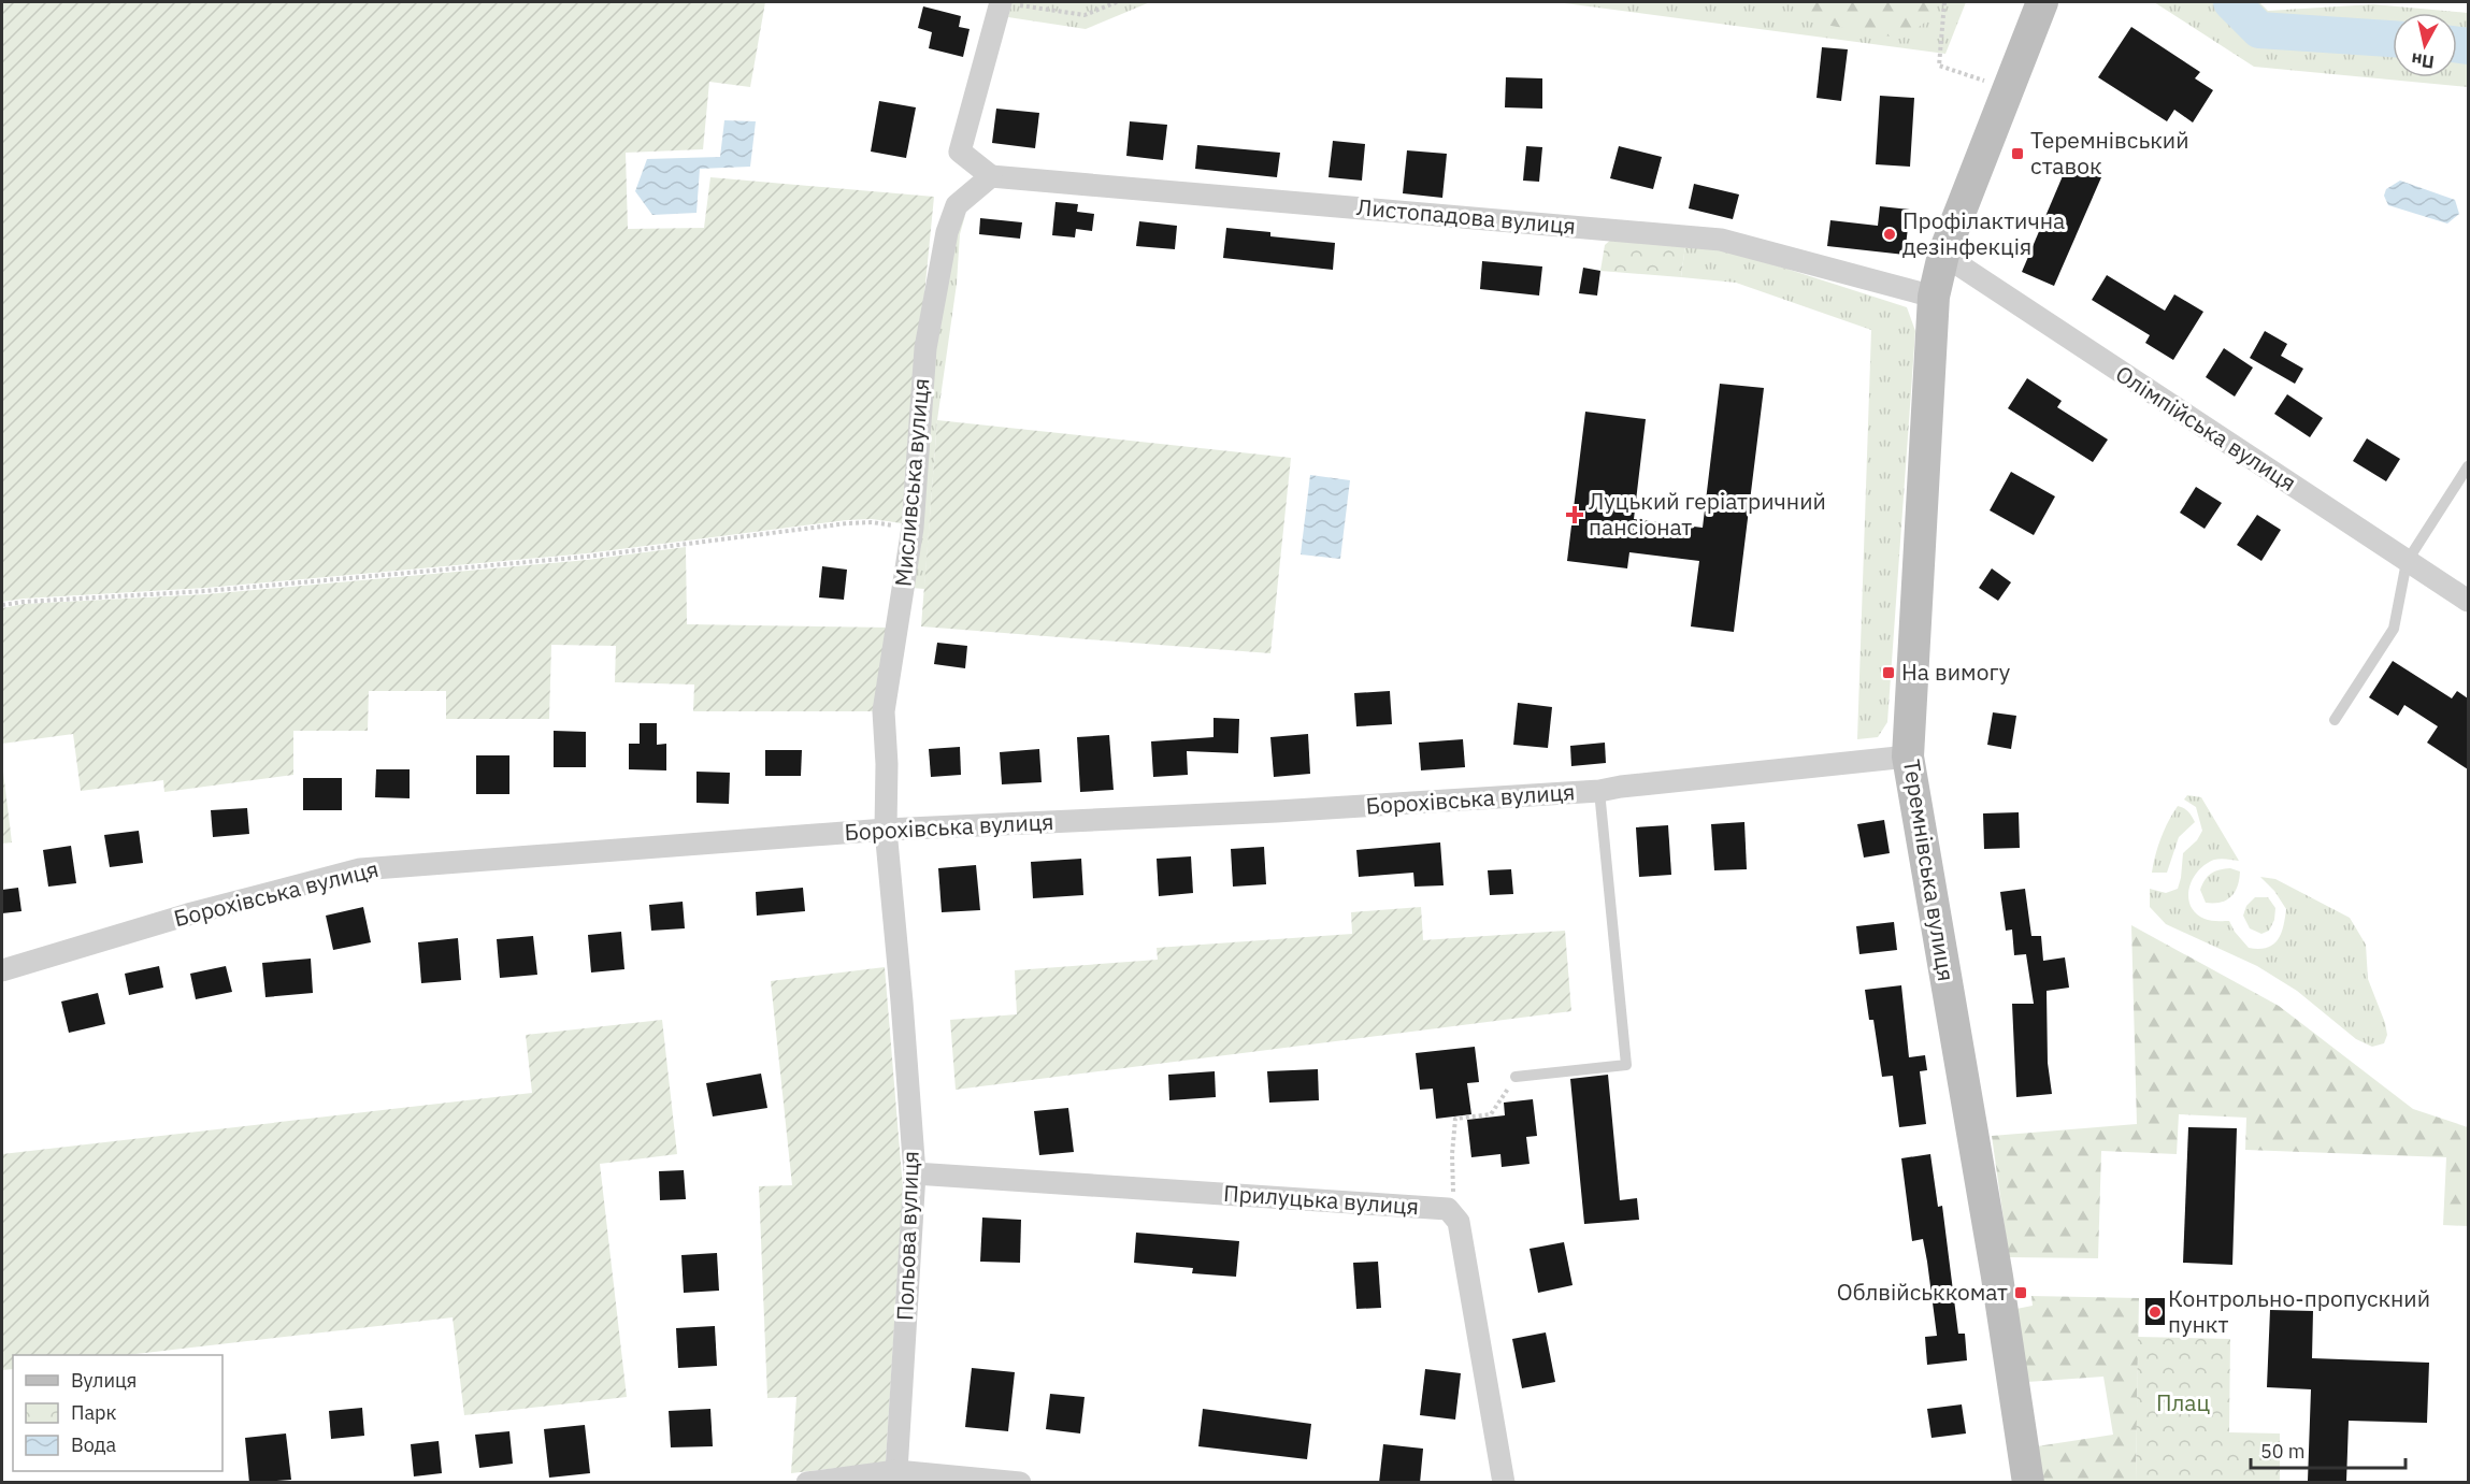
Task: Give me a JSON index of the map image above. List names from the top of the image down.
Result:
{
  "streets": {
    "street": [
      "Листопадова вулиця",
      "Олімпійська вулиця",
      "Мисливська вулиця",
      "Борохівська вулиця",
      "Теремнівська вулиця",
      "Прилуцька вулиця",
      "Польова вулиця"
    ]
  },
  "crossings": [
    ["Листопадова вулиця", "Мисливська вулиця"],
    ["Листопадова вулиця", "Теремнівська вулиця"],
    ["Олімпійська вулиця", "Теремнівська вулиця"],
    ["Мисливська вулиця", "Борохівська вулиця"],
    ["Мисливська вулиця", "Польова вулиця"],
    ["Борохівська вулиця", "Теремнівська вулиця"],
    ["Прилуцька вулиця", "Польова вулиця"]
  ],
  "parks": ["Плац"],
  "places": {
    "transit": ["Теремнівський ставок", "На вимогу", "Облвійськкомат"],
    "other": ["Профілактична дезінфекція", "Контрольно-пропускний пункт"],
    "health": ["Луцький геріатричний пансіонат"]
  },
  "legend": ["Вулиця", "Парк", "Вода"],
  "scale_bar": "50 m",
  "north": "bottom"
}
